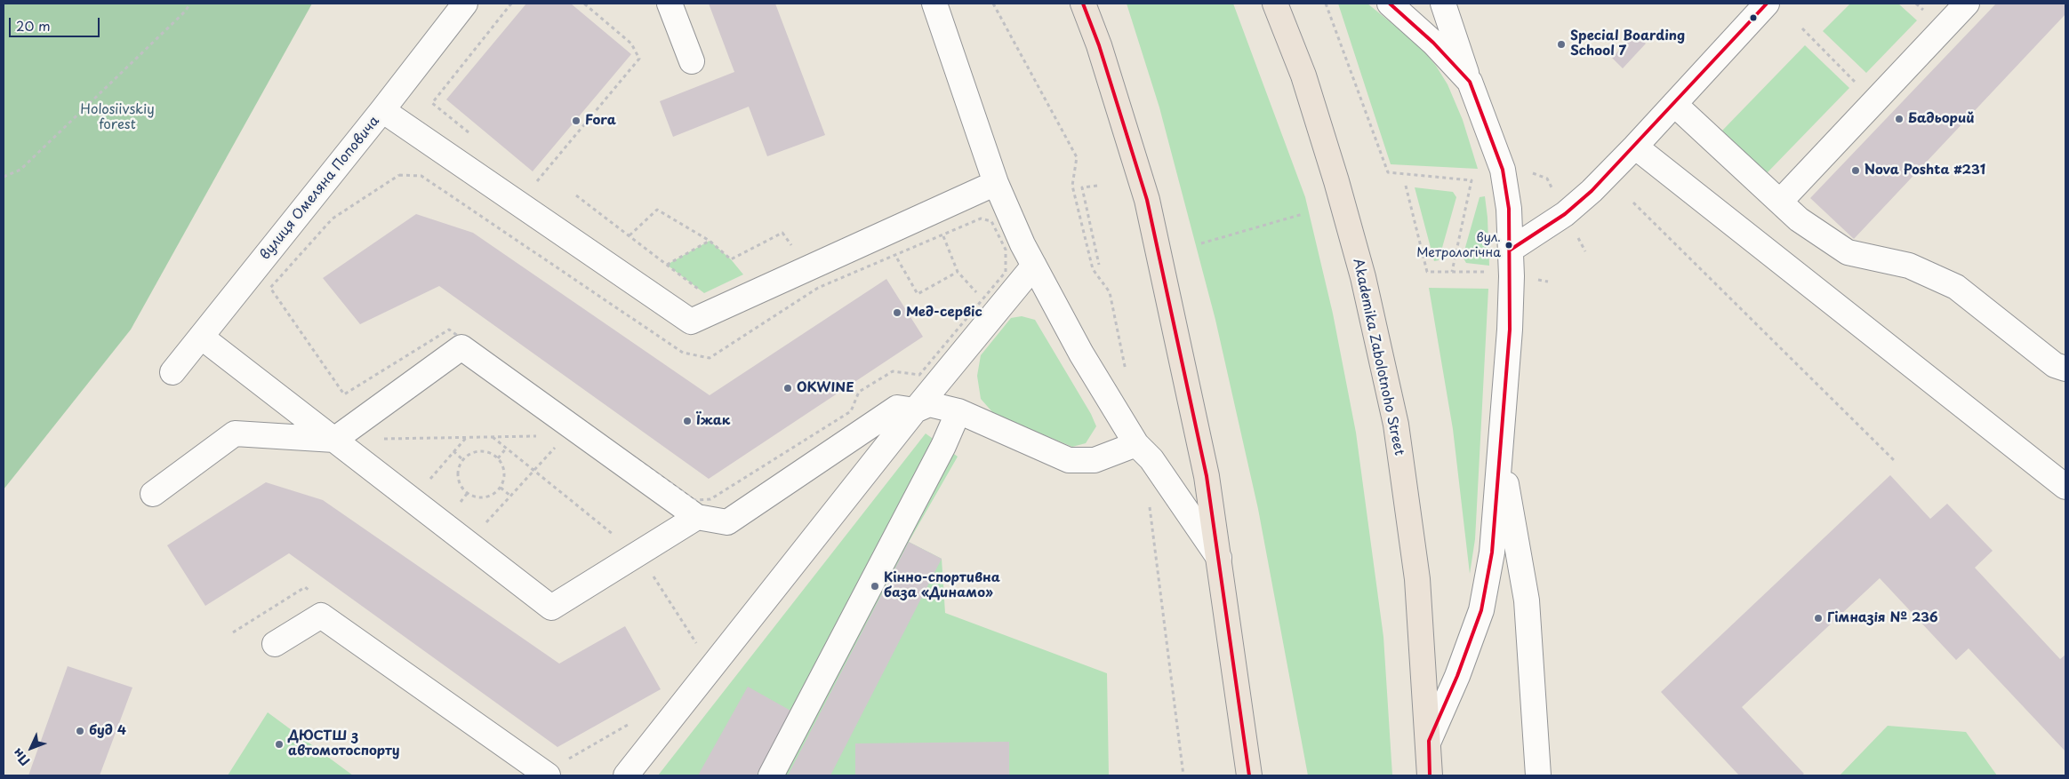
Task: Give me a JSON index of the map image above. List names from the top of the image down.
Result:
{
  "streets": {
    "highway": ["Akademika Zabolotnoho Street"],
    "street": ["вулиця Омеляна Поповича"]
  },
  "parks": ["Holosiivskiy forest"],
  "places": [
    "Special Boarding School 7",
    "Бадьорий",
    "Fora",
    "Nova Poshta #231",
    "вул. Метрологічна",
    "Мед-сервіс",
    "OKWINE",
    "Їжак",
    "Кінно-спортивна база «Динамо»",
    "Гімназія № 236",
    "буд 4",
    "ДЮСТШ з автомотоспорту"
  ],
  "scale_bar": "20 m",
  "north": "bottom left"
}
